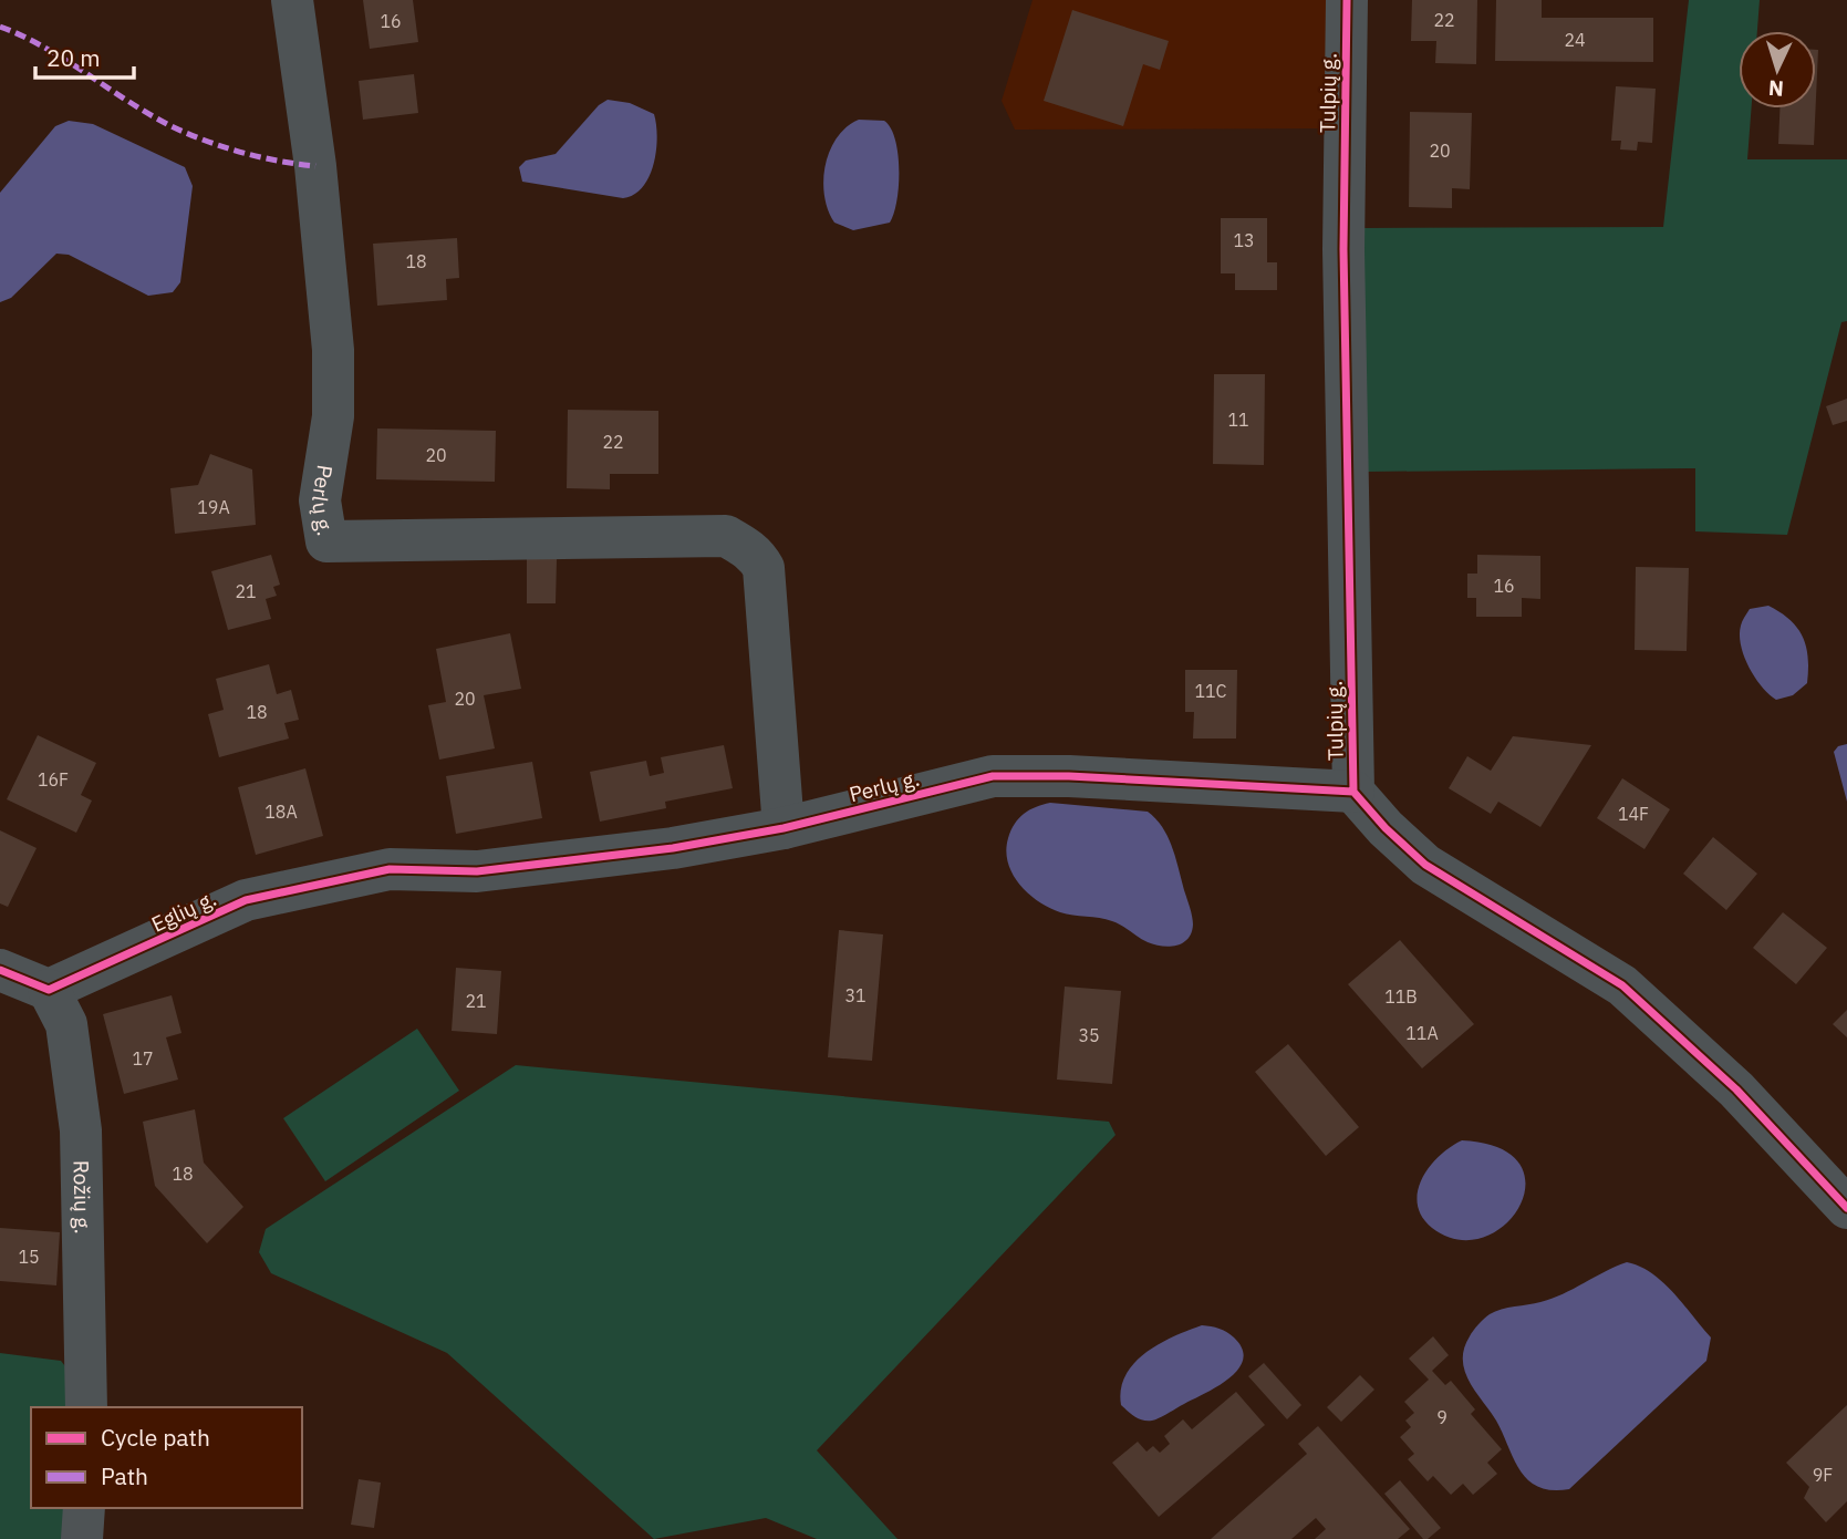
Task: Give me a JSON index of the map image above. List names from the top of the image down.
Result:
{
  "streets": {
    "street": [
      "Tulpių g.",
      "Perlų g.",
      "Eglių g.",
      "Rožių g."
    ]
  },
  "crossings": [
    ["Tulpių g.", "Perlų g."],
    ["Perlų g.", "Eglių g."],
    ["Eglių g.", "Rožių g."]
  ],
  "house_numbers": [
    "22",
    "16",
    "24",
    "20",
    "13",
    "18",
    "11",
    "22",
    "20",
    "19A",
    "16",
    "21",
    "11C",
    "20",
    "18",
    "16F",
    "18A",
    "14F",
    "31",
    "11B",
    "21",
    "11A",
    "35",
    "17",
    "18",
    "15",
    "9",
    "9F"
  ],
  "legend": ["Cycle path", "Path"],
  "scale_bar": "20 m",
  "north": "bottom"
}
